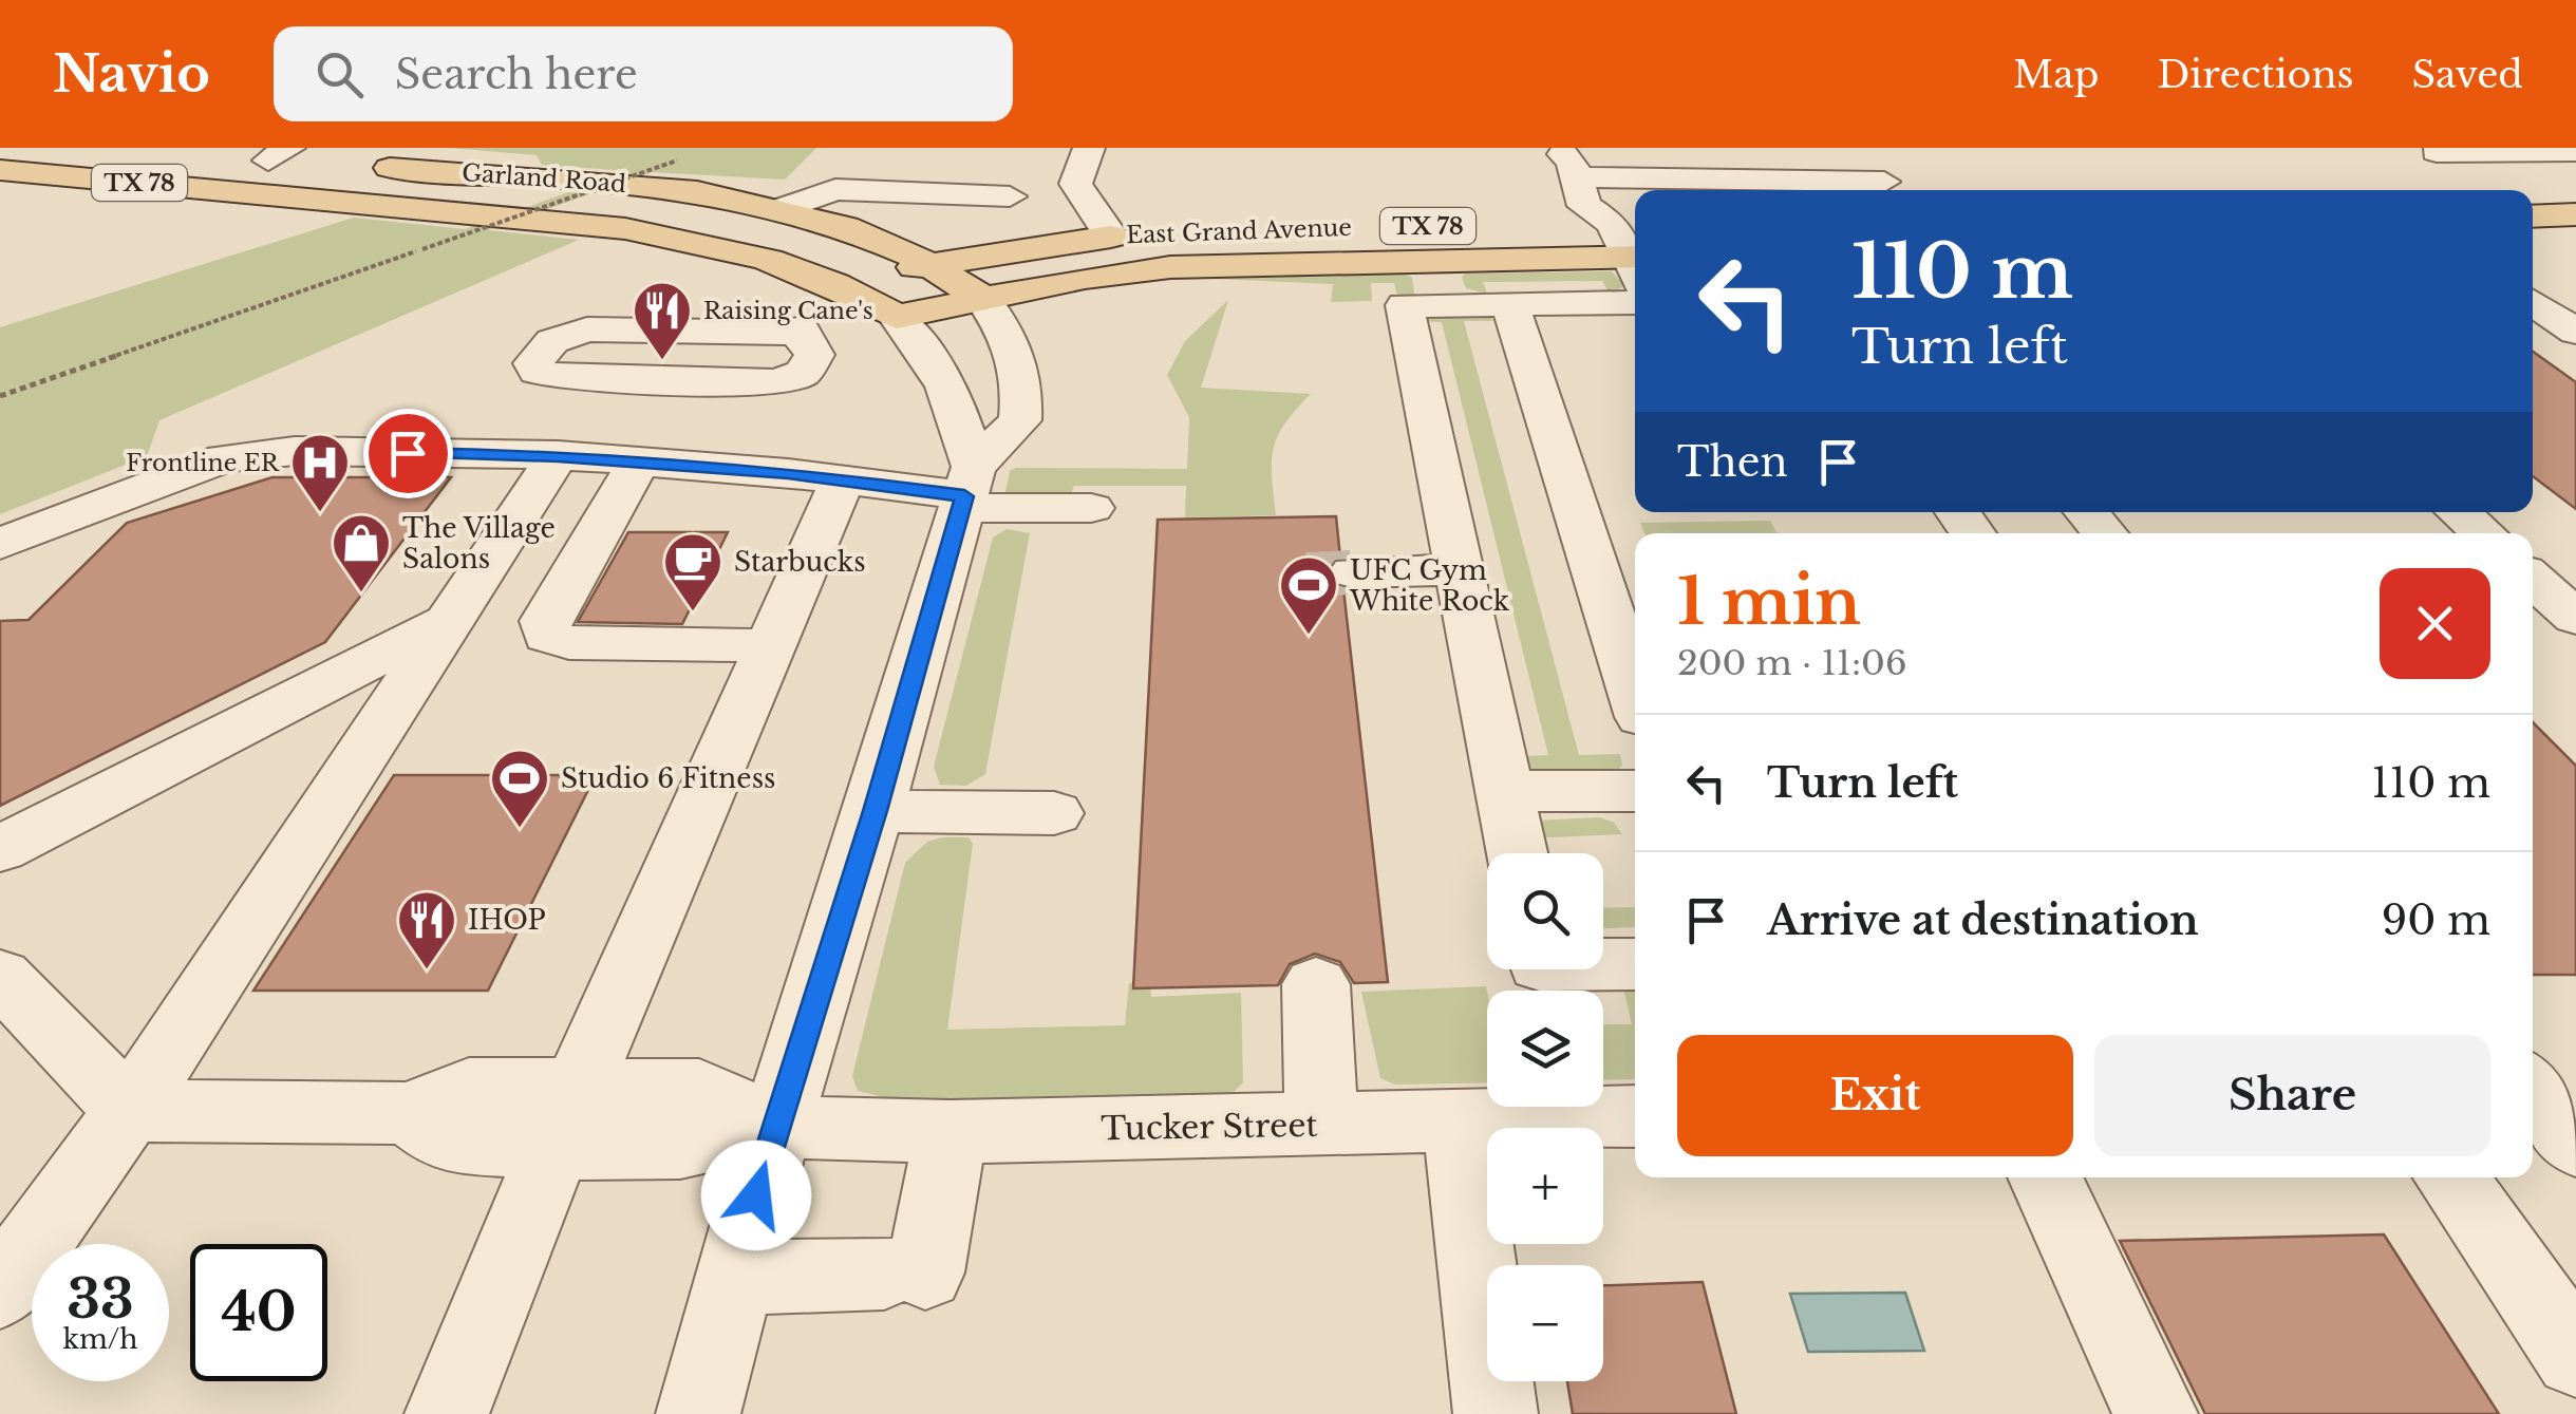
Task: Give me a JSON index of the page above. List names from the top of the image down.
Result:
{
  "streets": {
    "main road": ["Garland Road", "TX 78", "East Grand Avenue"],
    "street": ["Tucker Street"]
  },
  "crossings": [
    ["Garland Road", "East Grand Avenue"]
  ],
  "places": {
    "restaurant": ["Raising Cane's", "IHOP"],
    "hospital": ["Frontline ER"],
    "shop": ["The Village Salons"],
    "cafe": ["Starbucks"],
    "sports": ["UFC Gym White Rock", "Studio 6 Fitness"]
  },
  "page": {
    "header": "Navio",
    "search": "Search here",
    "nav": ["Map", "Directions", "Saved"],
    "turn": ["110 m", "Turn left"],
    "then": "Then",
    "heading": ["1 min", "200 m · 11:06"],
    "list": [
      {
        "name": "Turn left",
        "value": "110 m"
      },
      {
        "name": "Arrive at destination",
        "value": "90 m"
      }
    ],
    "map_buttons": ["+", "−"],
    "buttons": ["Exit", "Share"],
    "speed": "33 km/h",
    "limit": "40"
  }
}
